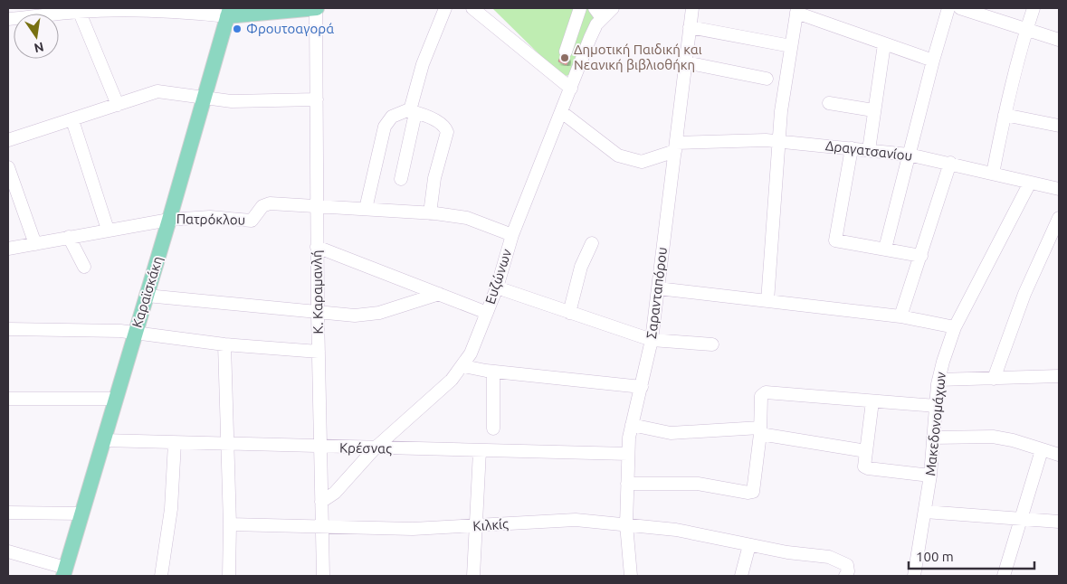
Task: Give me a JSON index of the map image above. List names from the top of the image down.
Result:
{
  "streets": {
    "main road": ["Καραϊσκάκη"],
    "street": [
      "Δραγατσανίου",
      "Πατρόκλου",
      "Ευζώνων",
      "Κ. Καραμανλή",
      "Σαρανταπόρου",
      "Μακεδονομάχων",
      "Κρέσνας",
      "Κιλκίς"
    ]
  },
  "crossings": [
    ["Δραγατσανίου", "Ευζώνων"],
    ["Δραγατσανίου", "Σαρανταπόρου"],
    ["Δραγατσανίου", "Μακεδονομάχων"],
    ["Πατρόκλου", "Ευζώνων"],
    ["Πατρόκλου", "Καραϊσκάκη"],
    ["Πατρόκλου", "Κ. Καραμανλή"],
    ["Ευζώνων", "Κ. Καραμανλή"],
    ["Ευζώνων", "Κρέσνας"],
    ["Καραϊσκάκη", "Κρέσνας"],
    ["Κ. Καραμανλή", "Κρέσνας"],
    ["Κ. Καραμανλή", "Κιλκίς"],
    ["Σαρανταπόρου", "Κρέσνας"],
    ["Σαρανταπόρου", "Κιλκίς"]
  ],
  "places": ["Φρουτοαγορά", "Δημοτική Παιδική και Νεανική βιβλιοθήκη"],
  "scale_bar": "100 m",
  "north": "bottom"
}
